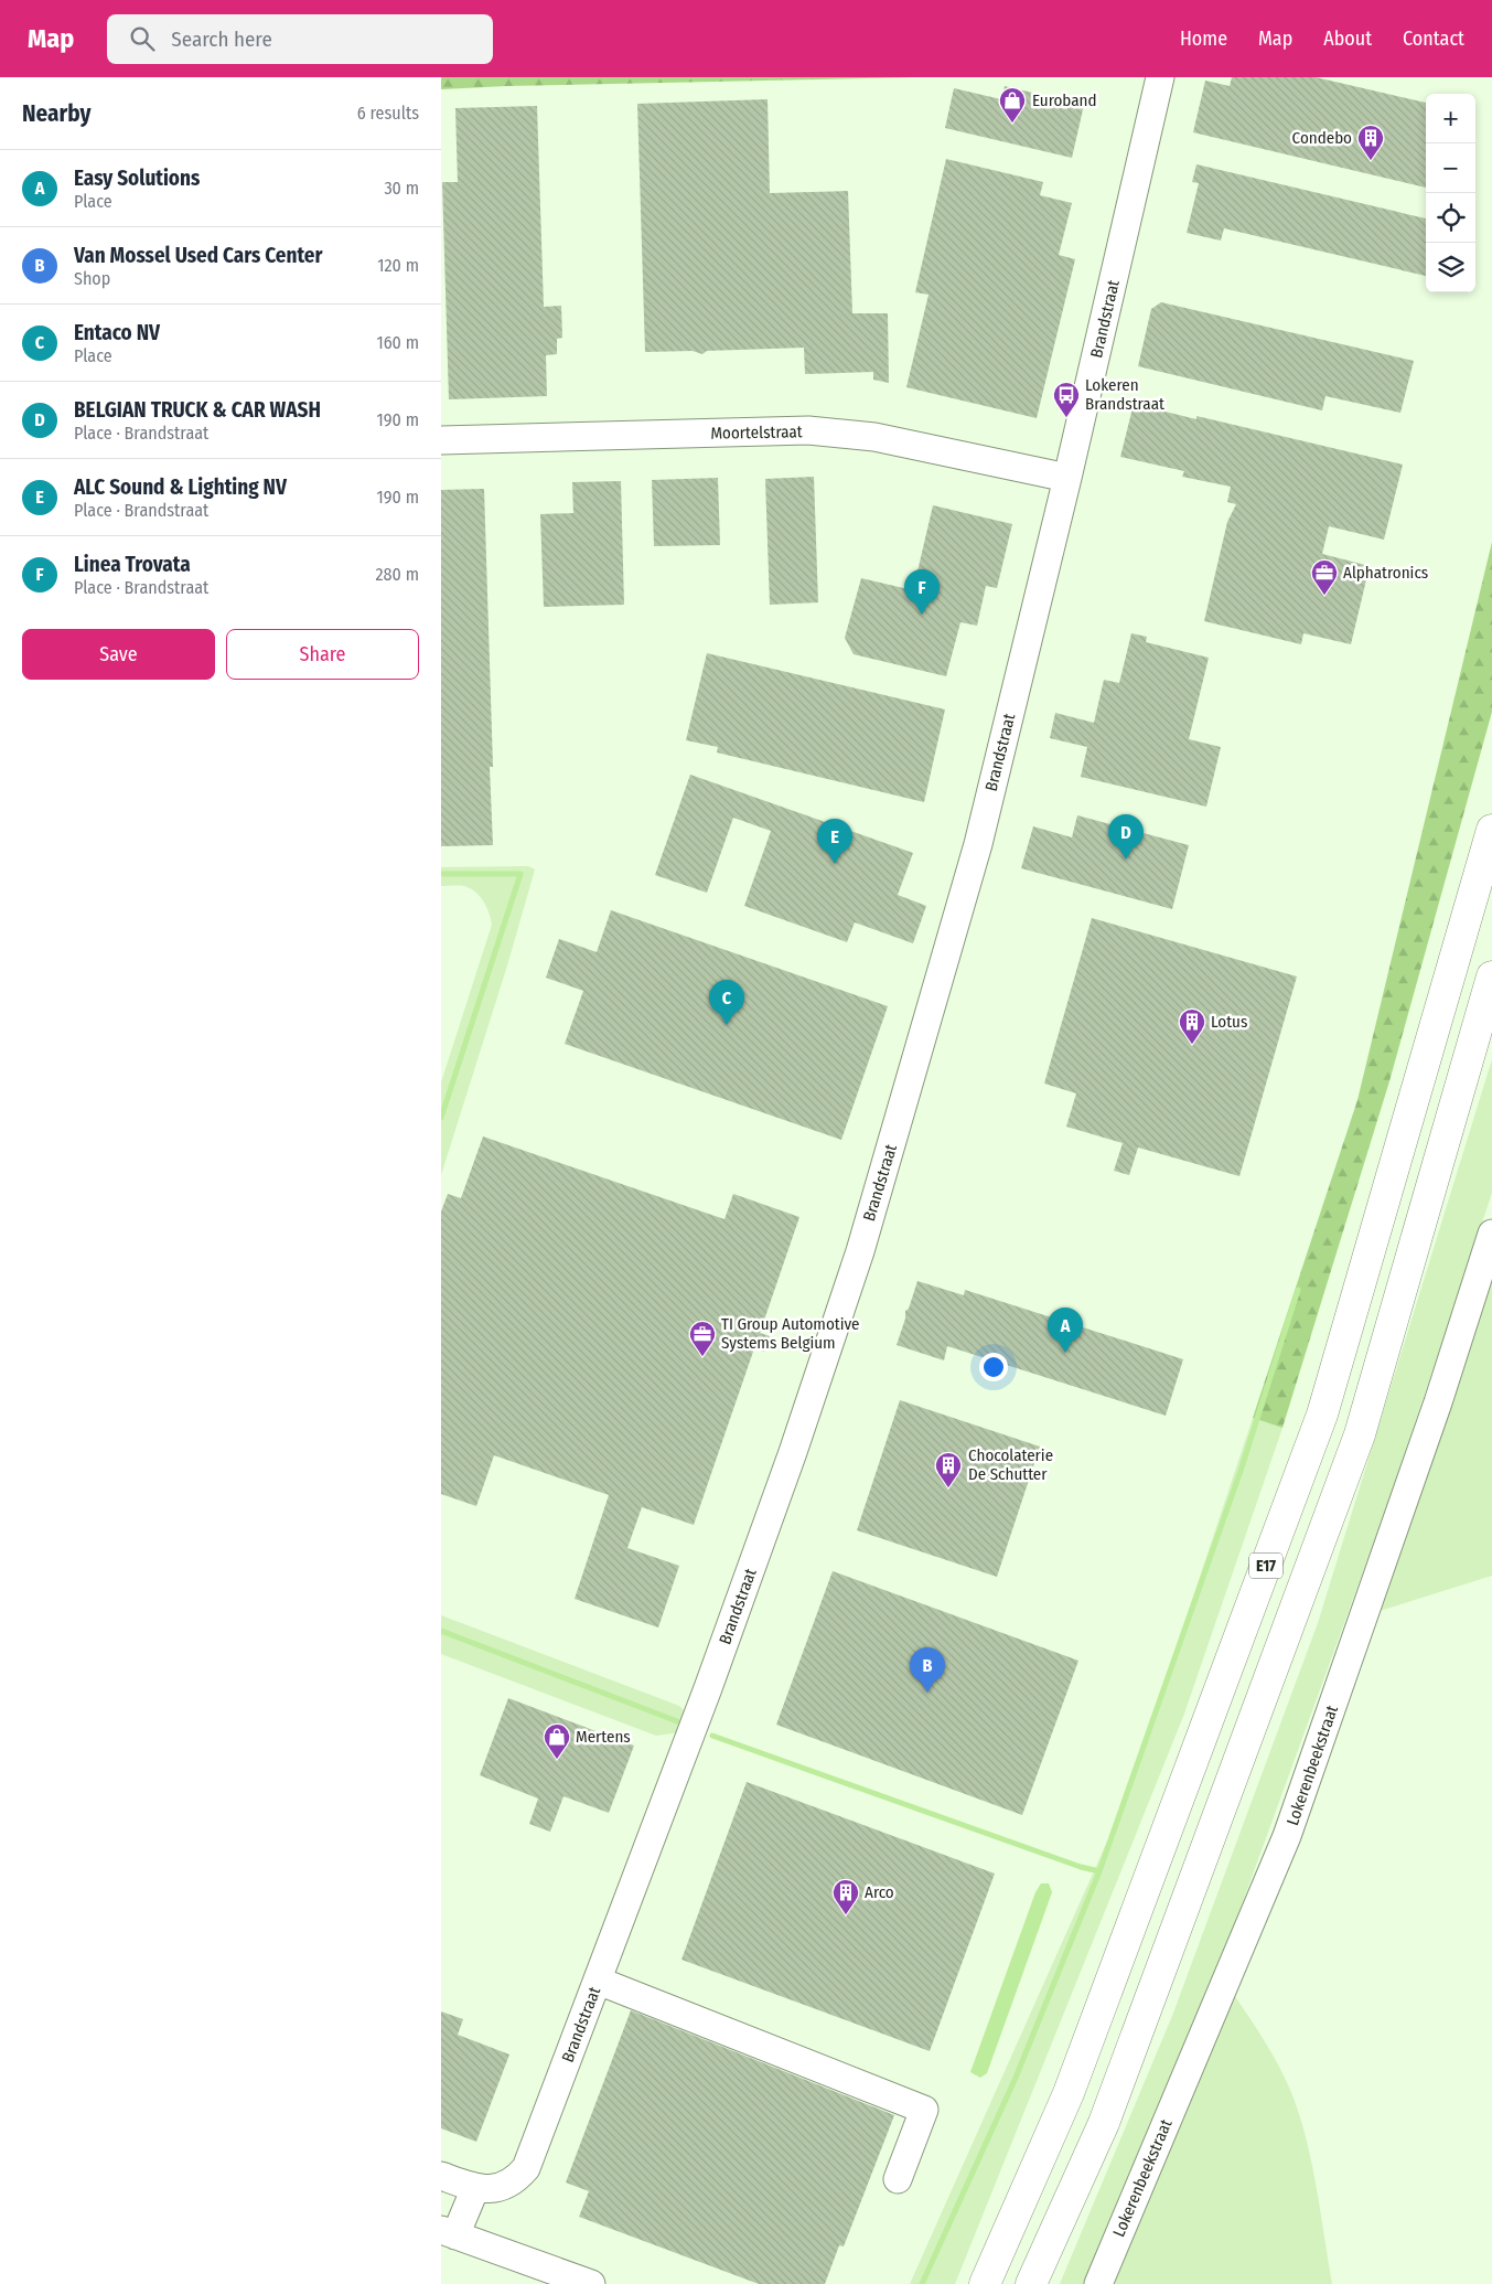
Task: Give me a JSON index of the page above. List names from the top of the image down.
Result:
{
  "streets": {
    "highway": ["E17"],
    "street": ["Brandstraat", "Moortelstraat", "Lokerenbeekstraat"]
  },
  "crossings": [
    ["Brandstraat", "Moortelstraat"]
  ],
  "places": {
    "shop": ["Euroband", "Mertens"],
    "building": [
      "Condebo",
      "Lotus",
      "Chocolaterie De Schutter",
      "Arco"
    ],
    "bus stop": ["Lokeren Brandstraat"],
    "office": ["Alphatronics", "TI Group Automotive Systems Belgium"]
  },
  "page": {
    "header": "Map",
    "search": "Search here",
    "nav": [
      "Home",
      "Map",
      "About",
      "Contact"
    ],
    "heading": ["Nearby", "6 results"],
    "map_buttons": ["+", "−"],
    "list": [
      {
        "mark": "A",
        "name": "Easy Solutions",
        "note": "Place",
        "value": "30 m"
      },
      {
        "mark": "B",
        "name": "Van Mossel Used Cars Center",
        "note": "Shop",
        "value": "120 m"
      },
      {
        "mark": "C",
        "name": "Entaco NV",
        "note": "Place",
        "value": "160 m"
      },
      {
        "mark": "D",
        "name": "BELGIAN TRUCK & CAR WASH",
        "note": "Place · Brandstraat",
        "value": "190 m"
      },
      {
        "mark": "E",
        "name": "ALC Sound & Lighting NV",
        "note": "Place · Brandstraat",
        "value": "190 m"
      },
      {
        "mark": "F",
        "name": "Linea Trovata",
        "note": "Place · Brandstraat",
        "value": "280 m"
      }
    ],
    "pins": [
      "F",
      "D",
      "E",
      "C",
      "A",
      "B"
    ],
    "buttons": ["Save", "Share"]
  }
}
